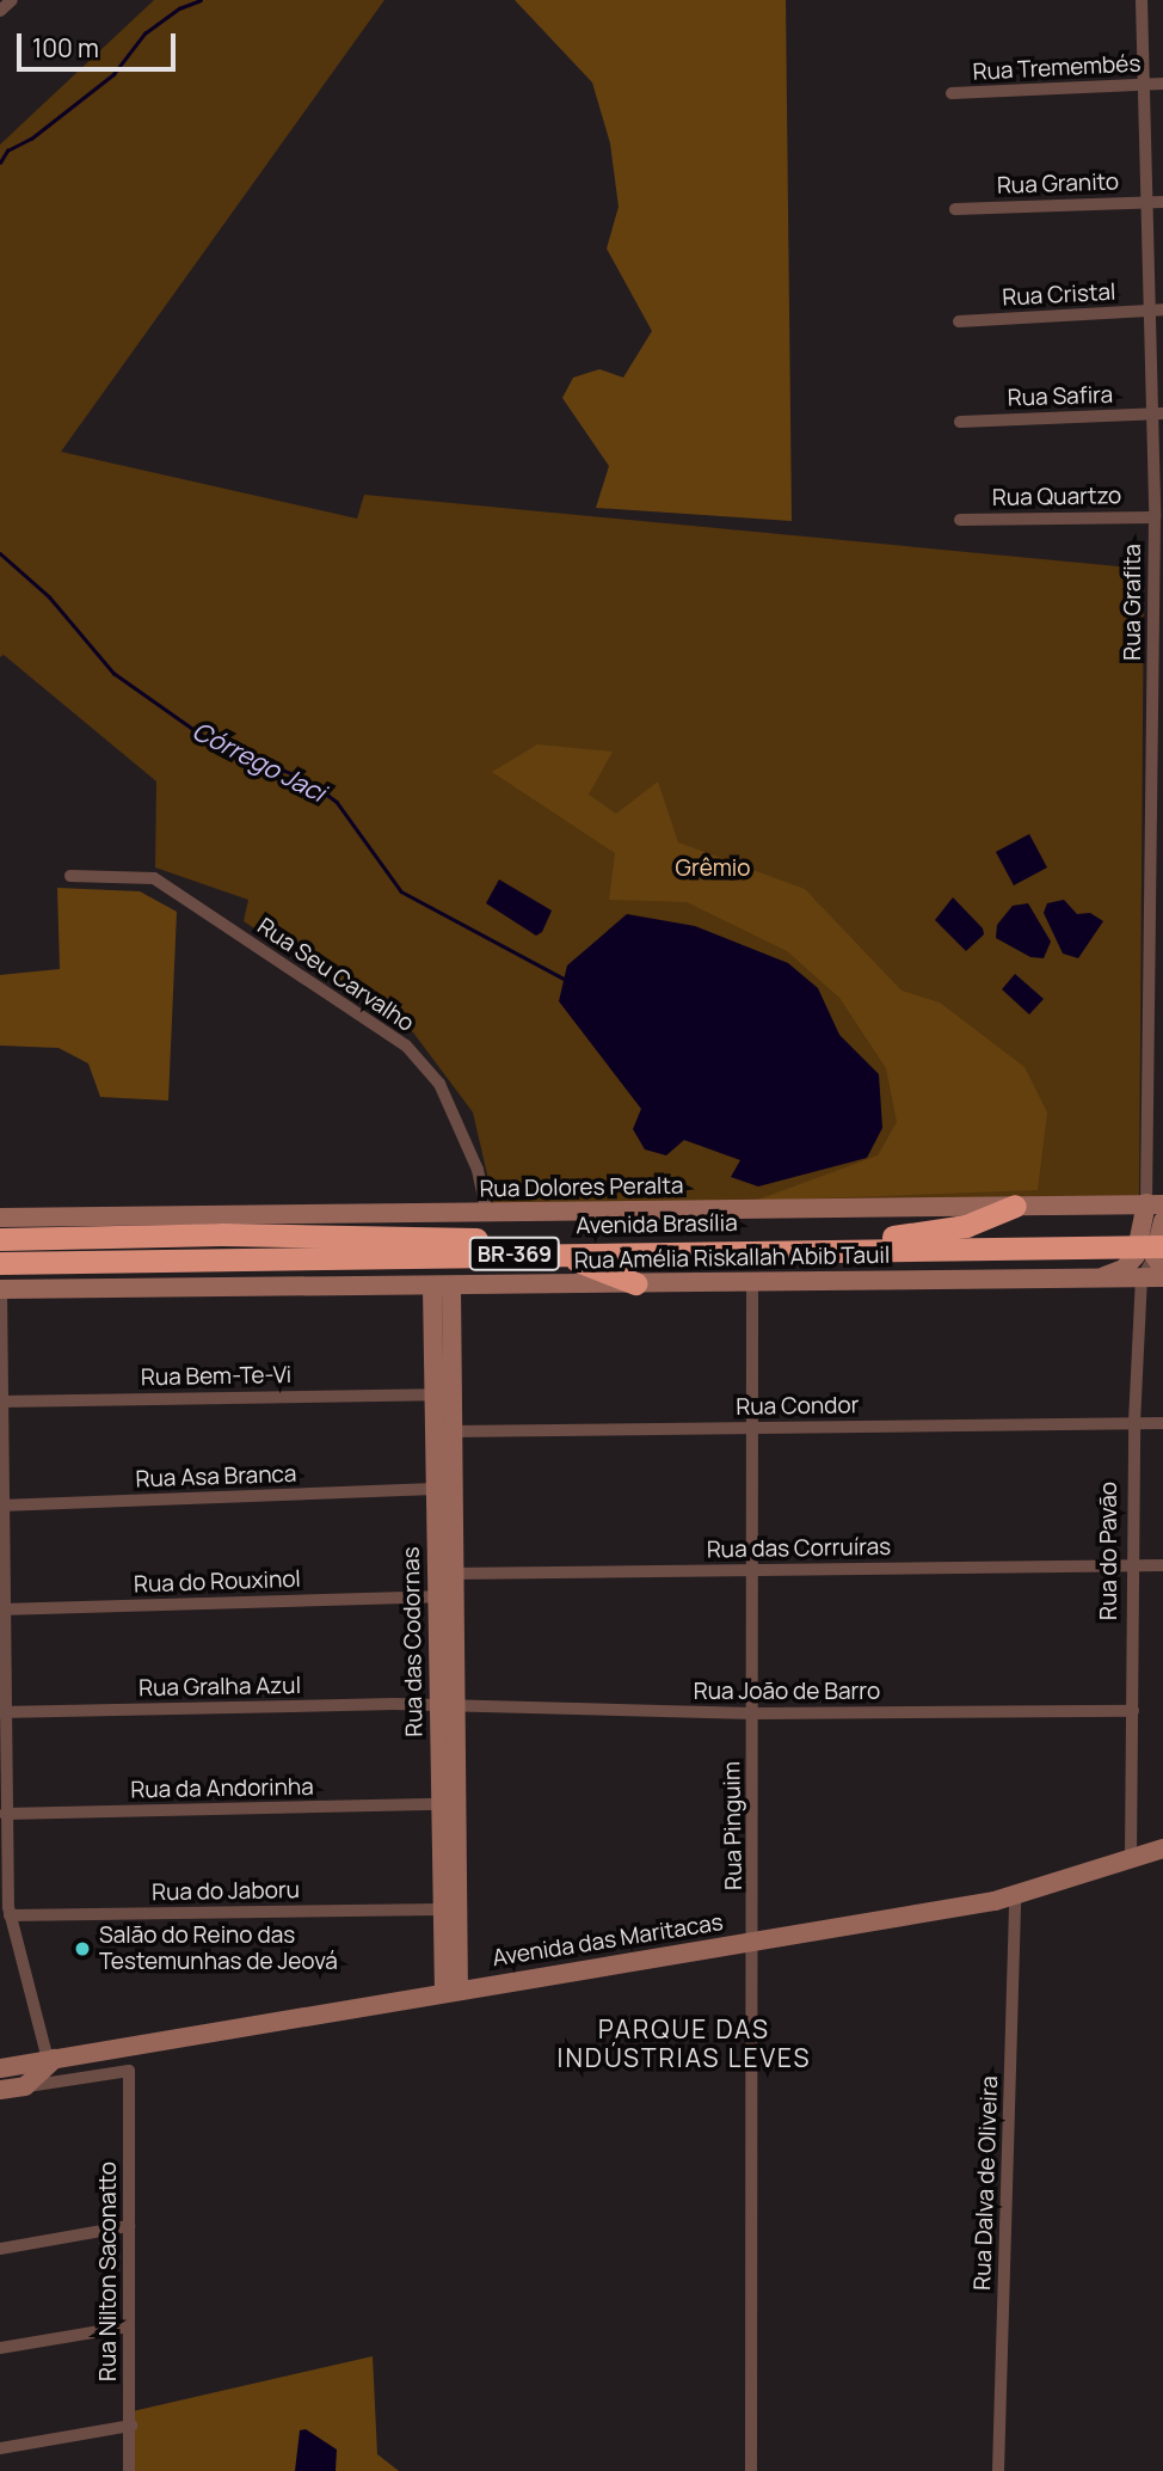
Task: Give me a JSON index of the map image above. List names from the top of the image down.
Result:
{
  "streets": {
    "highway": ["Avenida Brasília", "BR-369"],
    "street": [
      "Rua Tremembés",
      "Rua Granito",
      "Rua Cristal",
      "Rua Safira",
      "Rua Quartzo",
      "Rua Grafita",
      "Rua Seu Carvalho",
      "Rua Dolores Peralta",
      "Rua Amélia Riskallah Abib Tauil",
      "Rua Bem-Te-Vi",
      "Rua Condor",
      "Rua Asa Branca",
      "Rua das Corruíras",
      "Rua do Pavão",
      "Rua do Rouxinol",
      "Rua das Codornas",
      "Rua Gralha Azul",
      "Rua João de Barro",
      "Rua da Andorinha",
      "Rua Pinguim",
      "Rua do Jaboru",
      "Avenida das Maritacas",
      "Rua Dalva de Oliveira",
      "Rua Nilton Saconatto"
    ]
  },
  "crossings": [
    ["Rua Tremembés", "Rua Grafita"],
    ["Rua Granito", "Rua Grafita"],
    ["Rua Cristal", "Rua Grafita"],
    ["Rua Safira", "Rua Grafita"],
    ["Rua Quartzo", "Rua Grafita"],
    ["Rua Grafita", "Rua Dolores Peralta"],
    ["Rua Seu Carvalho", "Rua Dolores Peralta"],
    ["Avenida Brasília", "Rua do Pavão"],
    ["Rua Amélia Riskallah Abib Tauil", "Rua do Pavão"],
    ["Rua Amélia Riskallah Abib Tauil", "Rua das Codornas"],
    ["Rua Amélia Riskallah Abib Tauil", "Rua Pinguim"],
    ["Rua Bem-Te-Vi", "Rua das Codornas"],
    ["Rua Condor", "Rua do Pavão"],
    ["Rua Condor", "Rua das Codornas"],
    ["Rua Condor", "Rua Pinguim"],
    ["Rua Asa Branca", "Rua das Codornas"],
    ["Rua das Corruíras", "Rua do Pavão"],
    ["Rua das Corruíras", "Rua das Codornas"],
    ["Rua das Corruíras", "Rua Pinguim"],
    ["Rua do Pavão", "Rua João de Barro"],
    ["Rua do Pavão", "Avenida das Maritacas"],
    ["Rua do Rouxinol", "Rua das Codornas"],
    ["Rua das Codornas", "Rua Gralha Azul"],
    ["Rua das Codornas", "Rua João de Barro"],
    ["Rua das Codornas", "Rua da Andorinha"],
    ["Rua das Codornas", "Rua do Jaboru"],
    ["Rua das Codornas", "Avenida das Maritacas"],
    ["Rua Gralha Azul", "Rua João de Barro"],
    ["Rua João de Barro", "Rua Pinguim"],
    ["Rua Pinguim", "Avenida das Maritacas"],
    ["Avenida das Maritacas", "Rua Dalva de Oliveira"]
  ],
  "districts": ["PARQUE DAS INDÚSTRIAS LEVES"],
  "water": ["Córrego Jaci"],
  "parks": ["Grêmio"],
  "places": ["Salão do Reino das Testemunhas de Jeová"],
  "scale_bar": "100 m"
}
